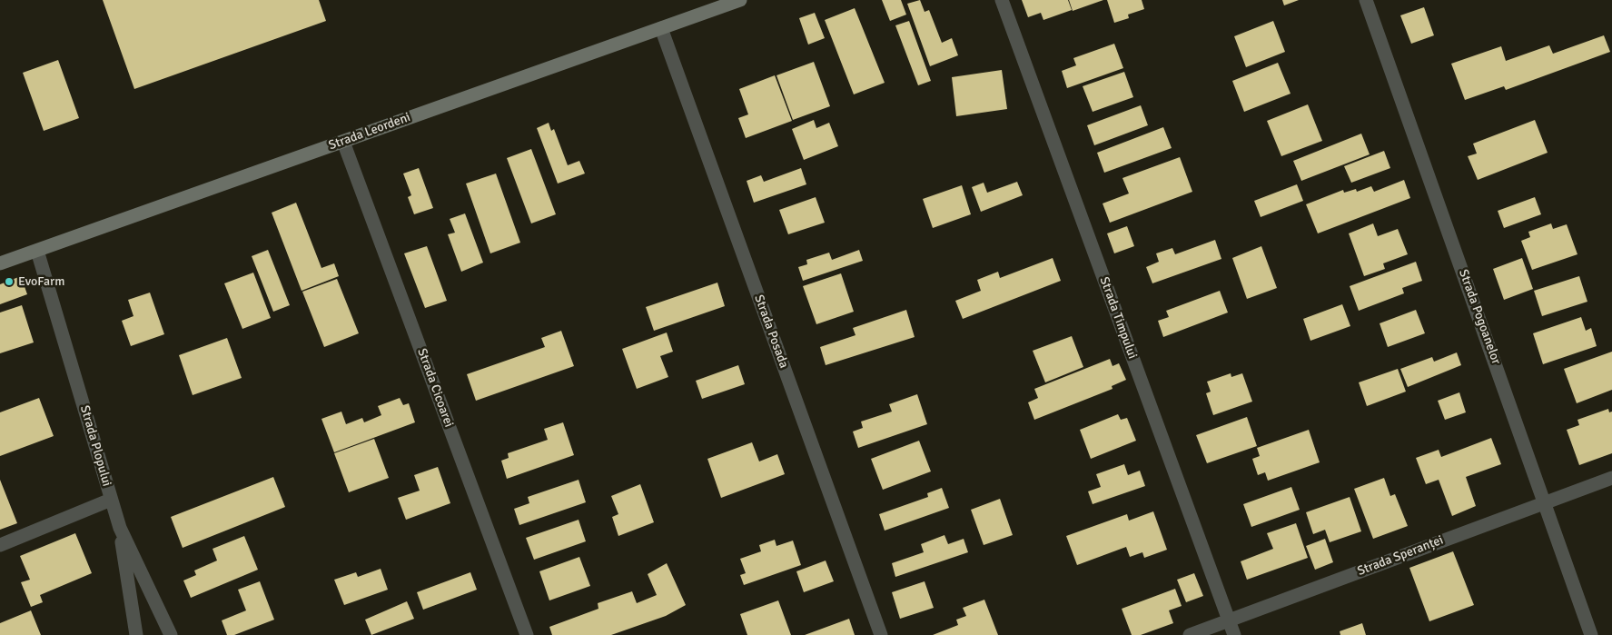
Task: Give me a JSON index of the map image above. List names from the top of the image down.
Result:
{
  "streets": {
    "main road": ["Strada Leordeni"],
    "street": [
      "Strada Pogoanelor",
      "Strada Timpului",
      "Strada Posada",
      "Strada Cicoarei",
      "Strada Plopului",
      "Strada Speranței"
    ]
  },
  "crossings": [
    ["Strada Leordeni", "Strada Posada"],
    ["Strada Leordeni", "Strada Cicoarei"],
    ["Strada Leordeni", "Strada Plopului"],
    ["Strada Pogoanelor", "Strada Speranței"],
    ["Strada Timpului", "Strada Speranței"]
  ],
  "places": ["EvoFarm"]
}
